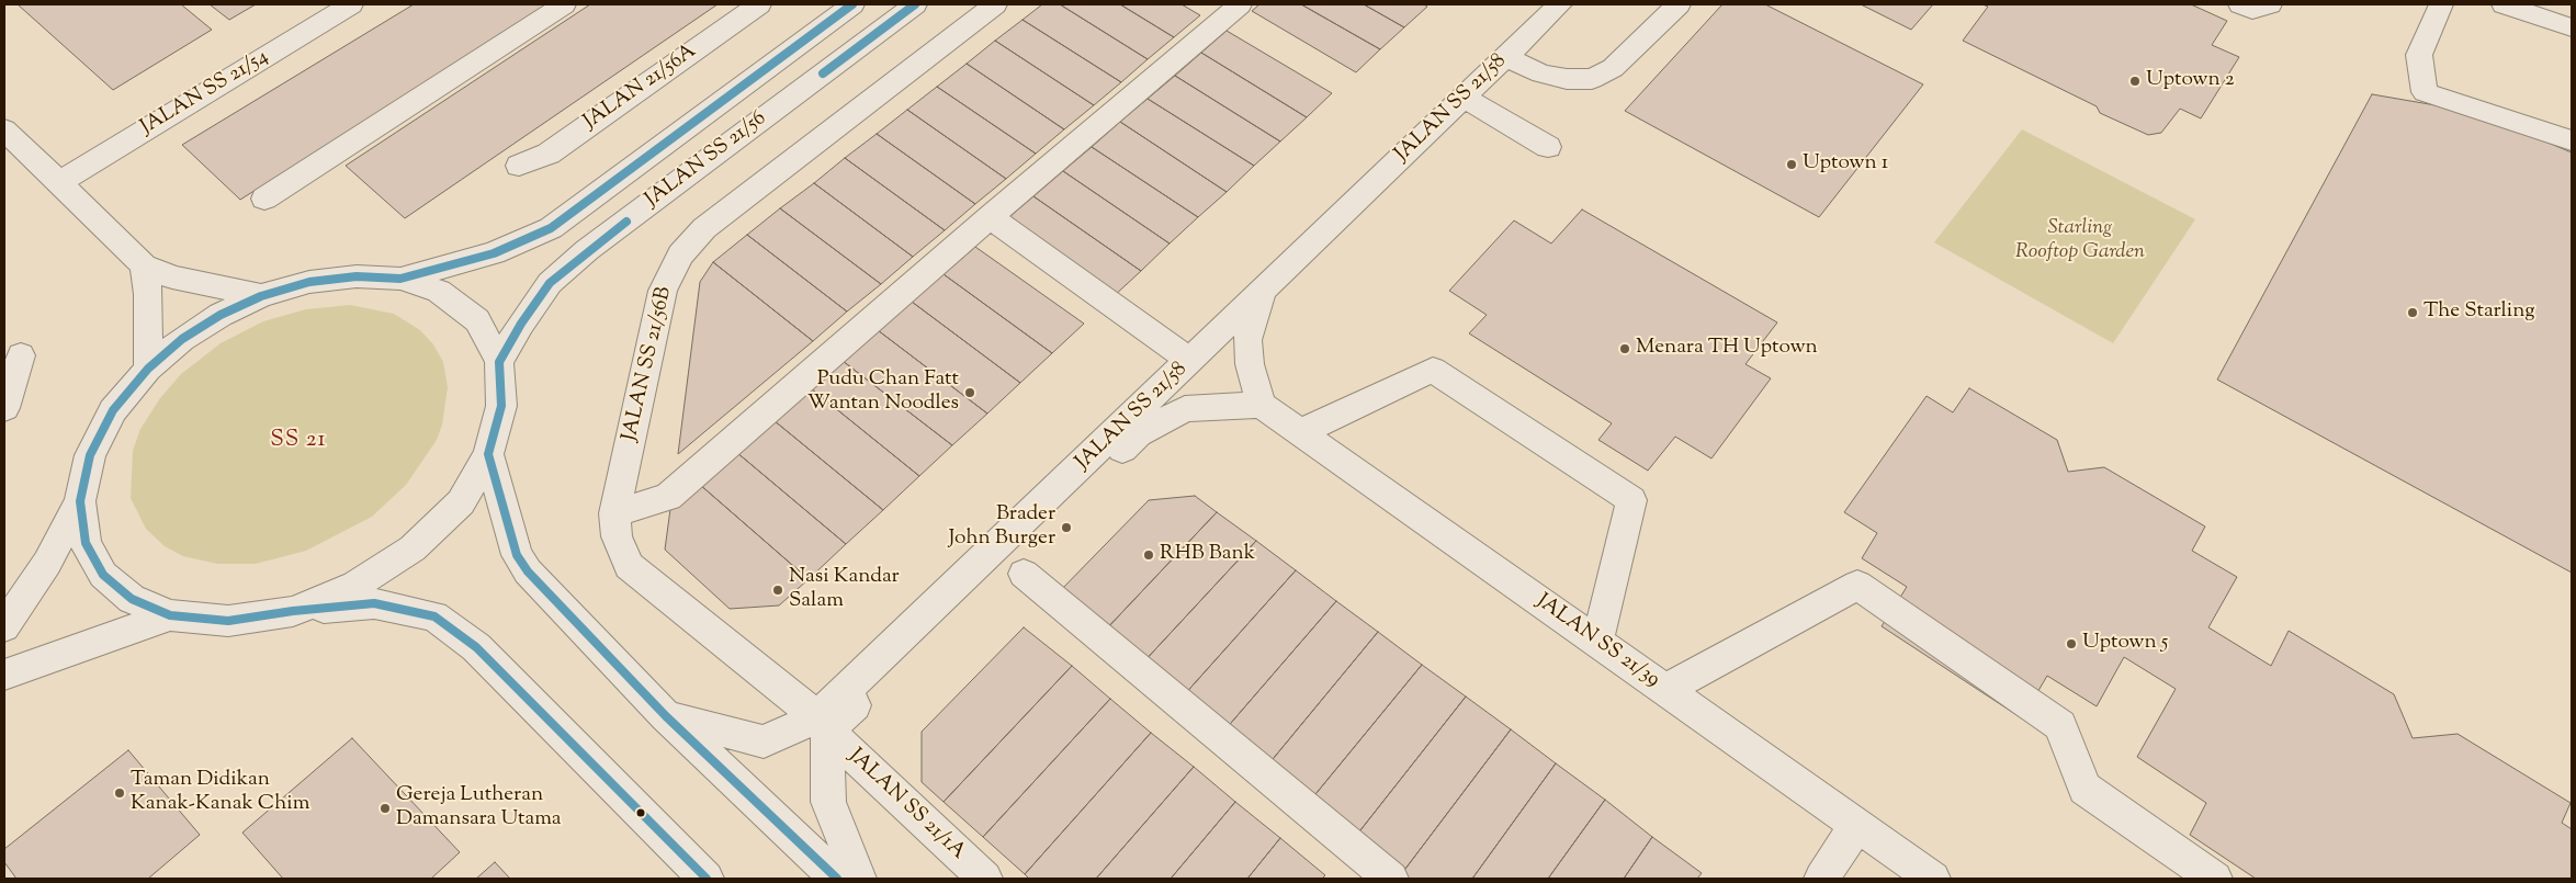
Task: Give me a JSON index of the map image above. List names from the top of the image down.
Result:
{
  "streets": {
    "street": [
      "JALAN 21/56A",
      "JALAN SS 21/54",
      "JALAN SS 21/58",
      "JALAN SS 21/56",
      "JALAN SS 21/56B",
      "JALAN SS 21/39",
      "JALAN SS 21/1A"
    ]
  },
  "crossings": [
    ["JALAN SS 21/58", "JALAN SS 21/56B"],
    ["JALAN SS 21/58", "JALAN SS 21/39"],
    ["JALAN SS 21/58", "JALAN SS 21/1A"],
    ["JALAN SS 21/56B", "JALAN SS 21/1A"]
  ],
  "districts": ["SS 21"],
  "parks": ["Starling Rooftop Garden"],
  "places": [
    "Uptown 2",
    "Uptown 1",
    "The Starling",
    "Menara TH Uptown",
    "Pudu Chan Fatt Wantan Noodles",
    "Brader John Burger",
    "RHB Bank",
    "Nasi Kandar Salam",
    "Uptown 5",
    "Taman Didikan Kanak-Kanak Chim",
    "Gereja Lutheran Damansara Utama"
  ]
}
